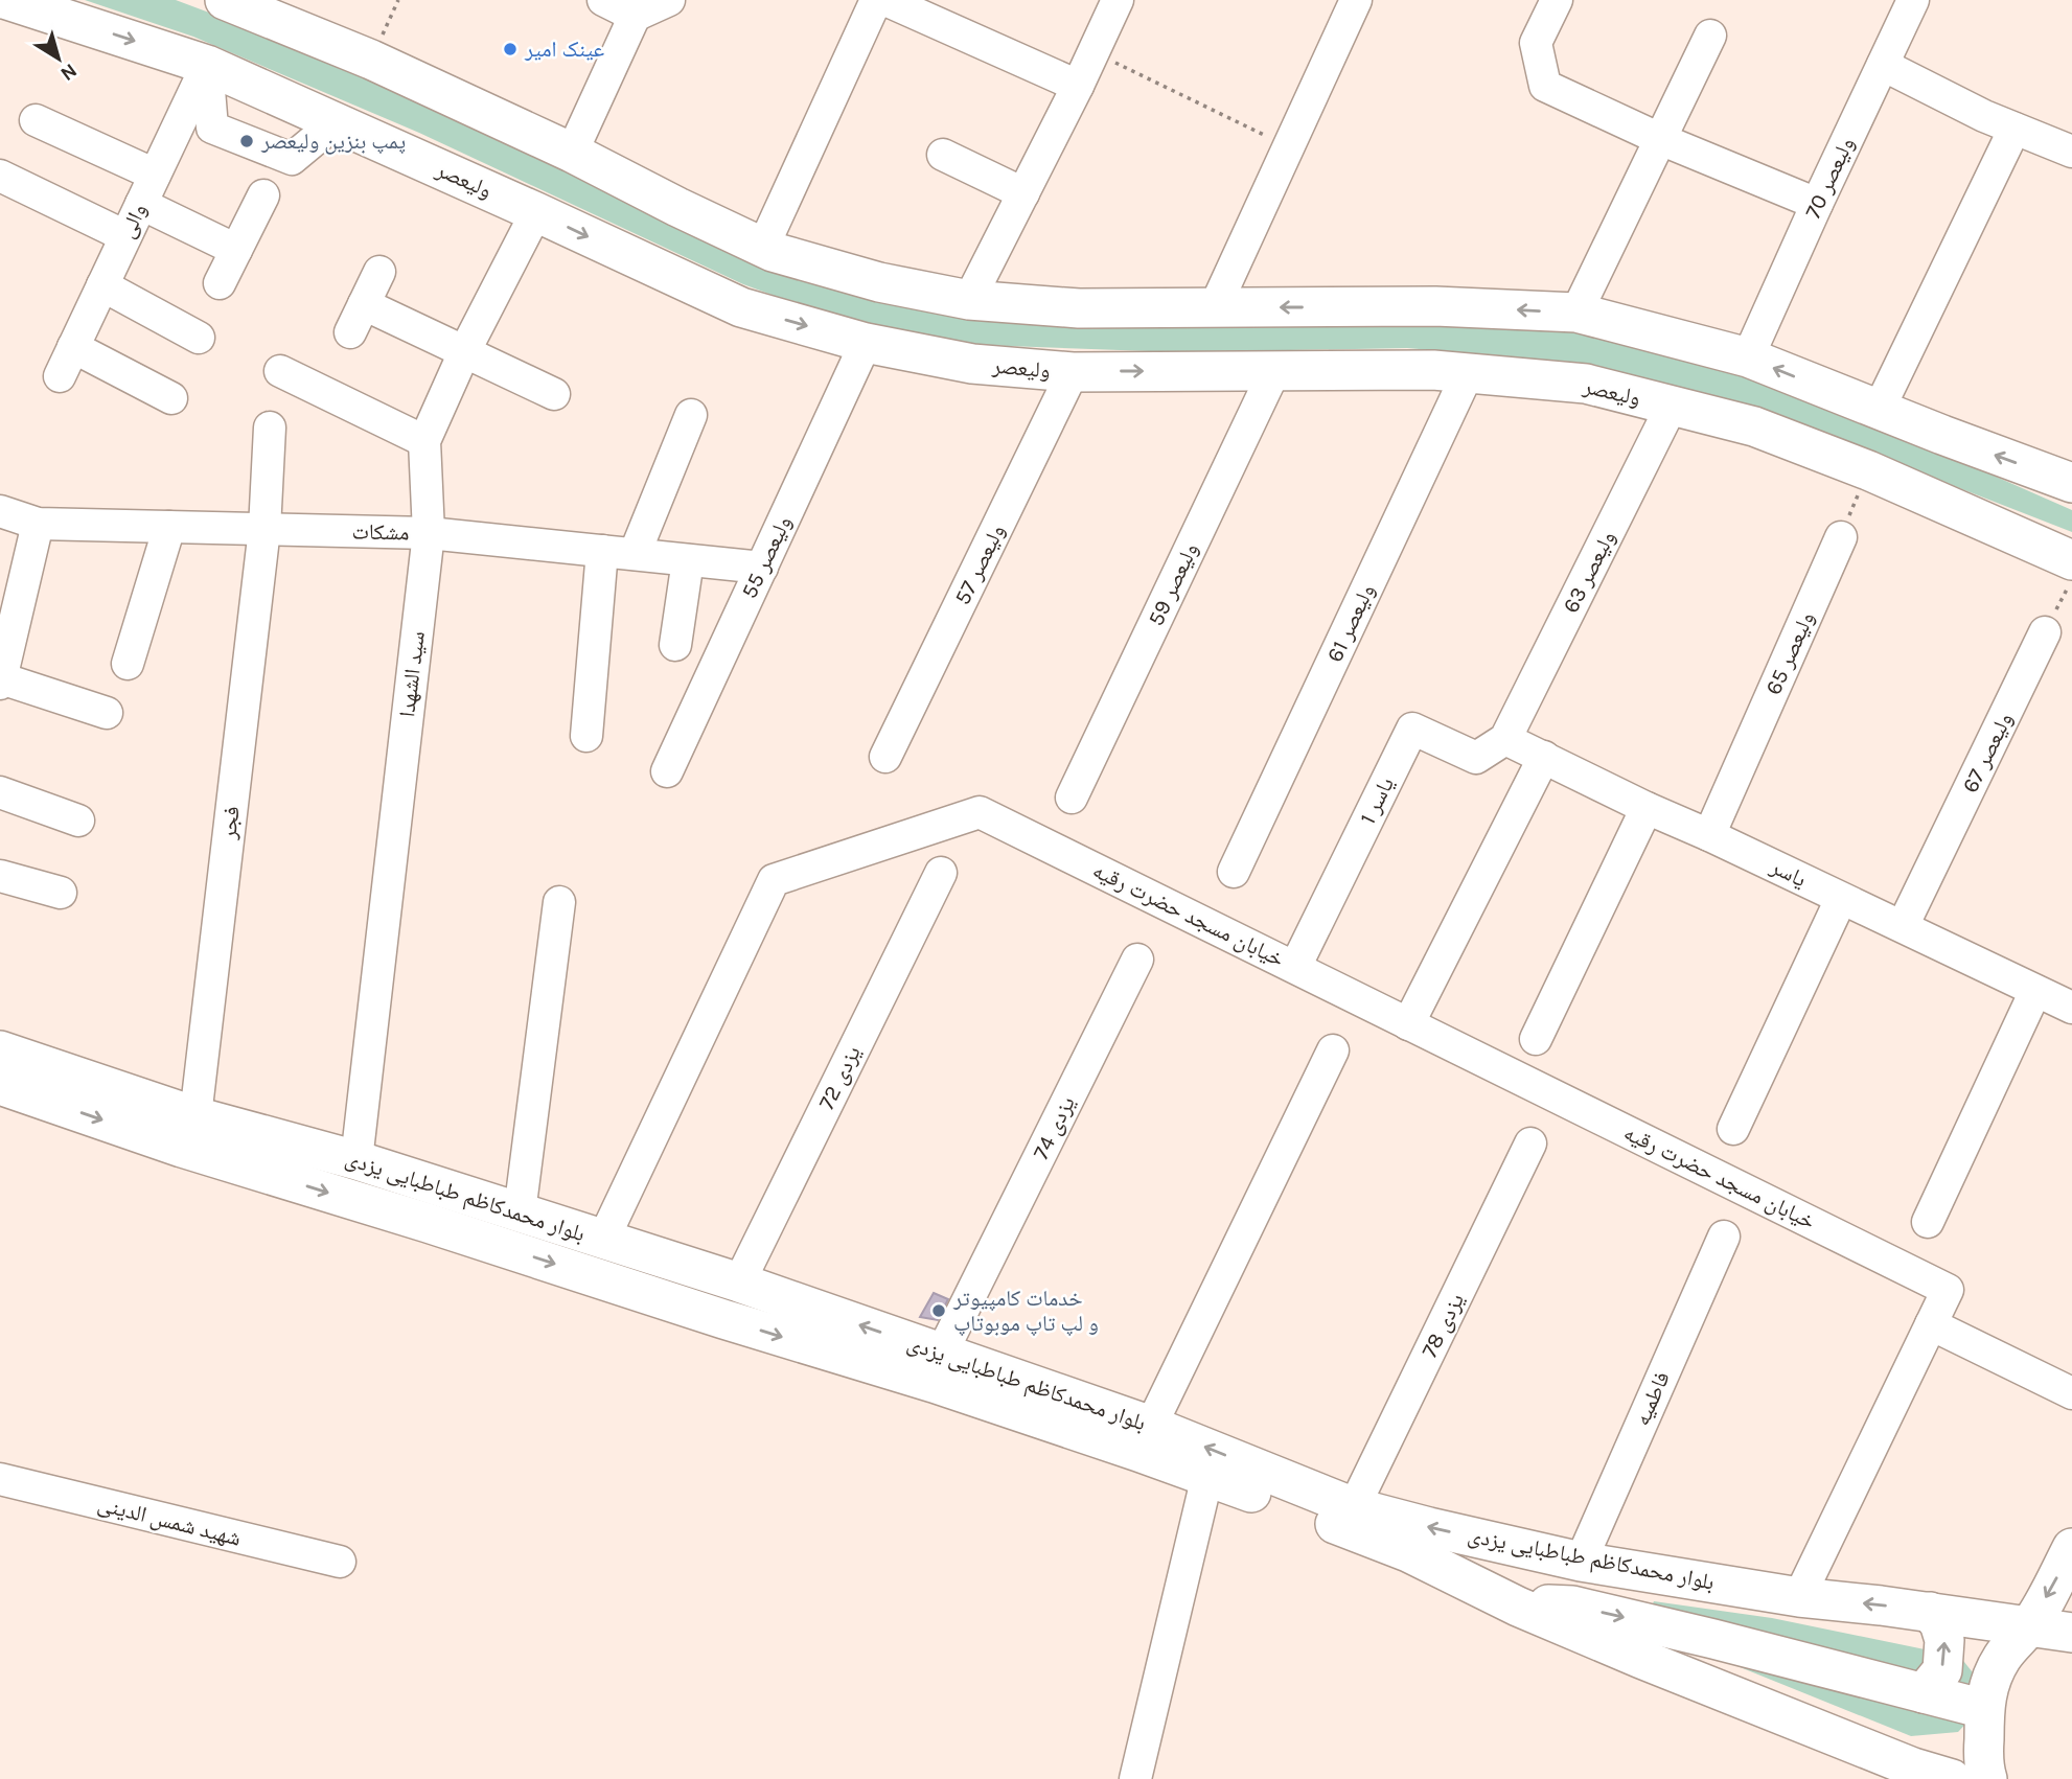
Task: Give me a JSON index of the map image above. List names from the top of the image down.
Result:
{
  "streets": {
    "main road": ["ولیعصر", "بلوار محمدکاظم طباطبایی یزدی"],
    "street": [
      "ولیعصر 70",
      "والی",
      "مشکات",
      "ولیعصر 55",
      "ولیعصر 57",
      "ولیعصر 63",
      "ولیعصر 59",
      "ولیعصر 61",
      "ولیعصر 65",
      "سید الشهدا",
      "ولیعصر 67",
      "یاسر 1",
      "فجر",
      "یاسر",
      "خیابان مسجد حضرت رقیه",
      "یزدی 72",
      "یزدی 74",
      "یزدی 78",
      "فاطمیه",
      "شهید شمس الدینی"
    ]
  },
  "crossings": [
    ["ولیعصر", "والی"],
    ["ولیعصر", "ولیعصر 55"],
    ["ولیعصر", "ولیعصر 57"],
    ["ولیعصر", "ولیعصر 63"],
    ["ولیعصر", "ولیعصر 59"],
    ["ولیعصر", "ولیعصر 61"],
    ["ولیعصر", "سید الشهدا"],
    ["مشکات", "ولیعصر 55"],
    ["مشکات", "سید الشهدا"],
    ["مشکات", "فجر"],
    ["ولیعصر 63", "یاسر 1"],
    ["ولیعصر 63", "یاسر"],
    ["ولیعصر 65", "یاسر"],
    ["سید الشهدا", "بلوار محمدکاظم طباطبایی یزدی"],
    ["ولیعصر 67", "یاسر"],
    ["یاسر 1", "یاسر"],
    ["یاسر 1", "خیابان مسجد حضرت رقیه"],
    ["فجر", "بلوار محمدکاظم طباطبایی یزدی"],
    ["خیابان مسجد حضرت رقیه", "بلوار محمدکاظم طباطبایی یزدی"],
    ["یزدی 72", "بلوار محمدکاظم طباطبایی یزدی"],
    ["یزدی 74", "بلوار محمدکاظم طباطبایی یزدی"],
    ["بلوار محمدکاظم طباطبایی یزدی", "یزدی 78"],
    ["بلوار محمدکاظم طباطبایی یزدی", "فاطمیه"]
  ],
  "places": ["عینک امیر", "پمپ بنزین ولیعصر", "خدمات کامپیوتر و لپ تاپ موبوتاپ"],
  "north": "bottom right"
}
